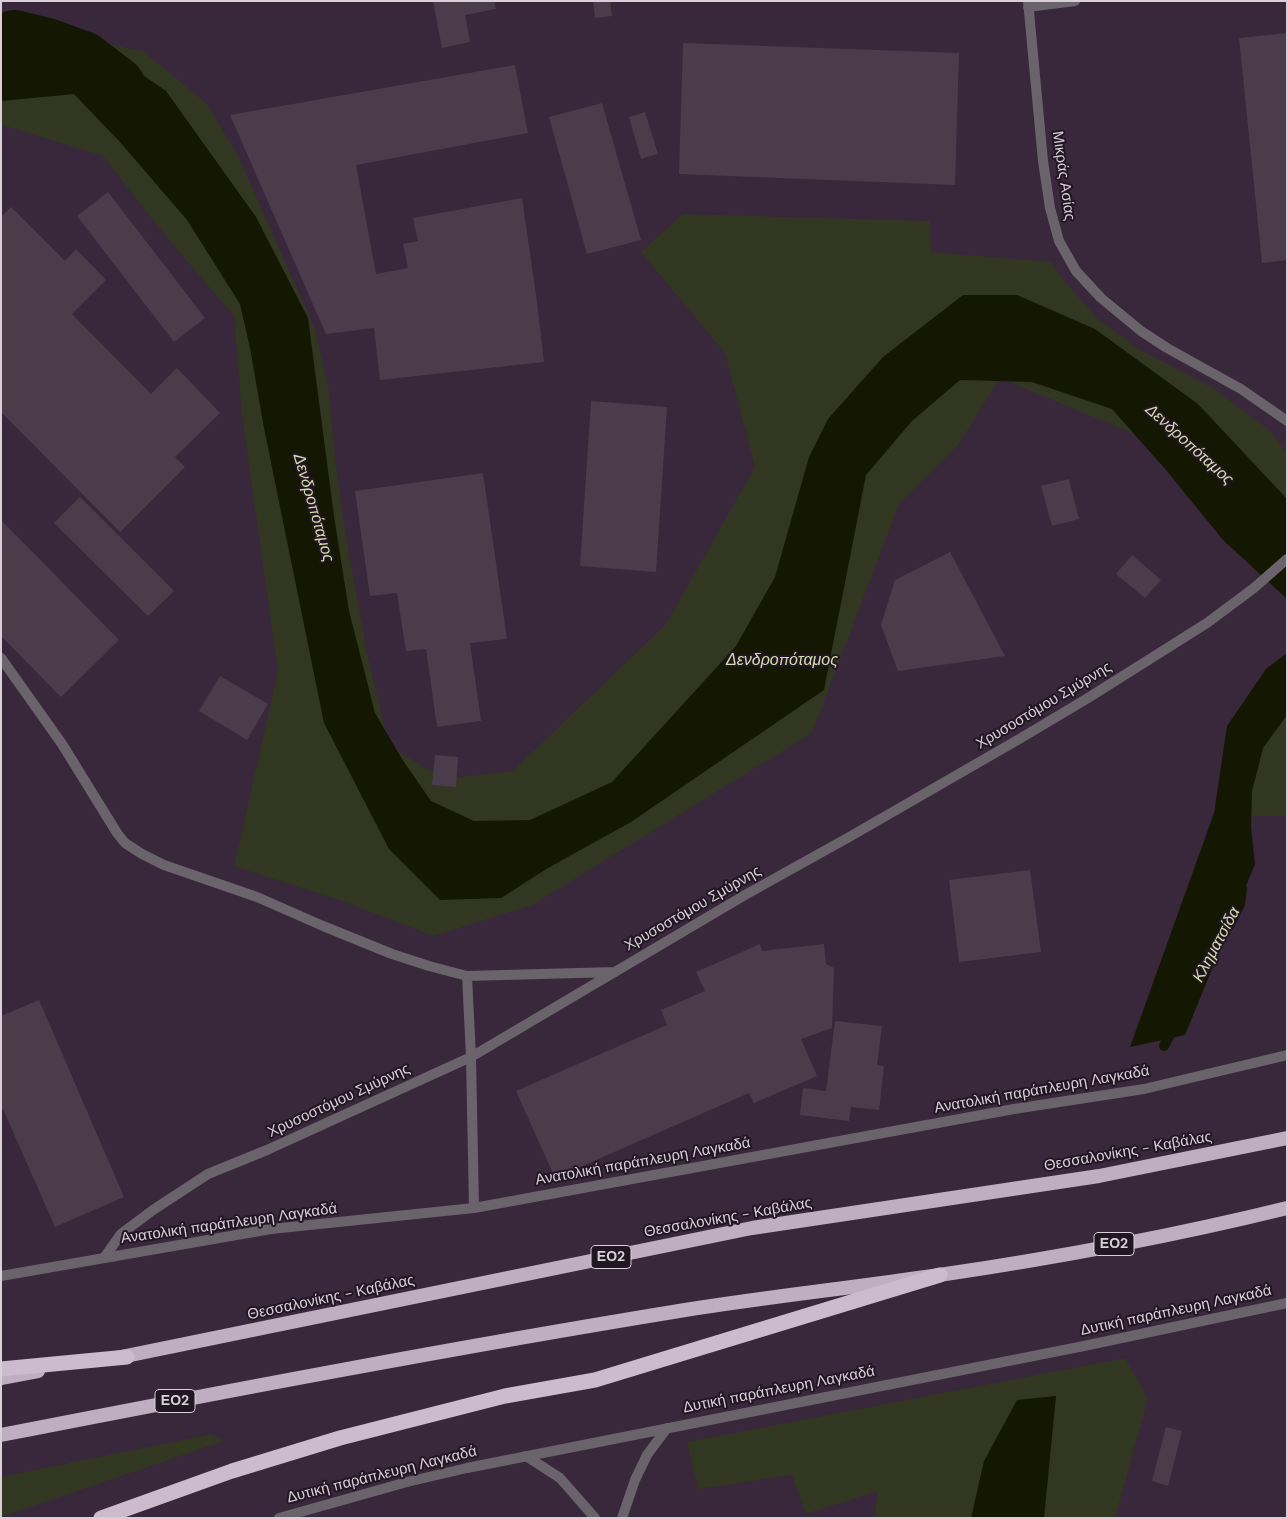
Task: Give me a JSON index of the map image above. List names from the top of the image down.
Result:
{
  "streets": {
    "highway": ["Θεσσαλονίκης - Καβάλας", "ΕΟ2"],
    "street": [
      "Μικράς Ασίας",
      "Χρυσοστόμου Σμύρνης",
      "Ανατολική παράπλευρη Λαγκαδά",
      "Δυτική παράπλευρη Λαγκαδά"
    ]
  },
  "crossings": [
    ["Χρυσοστόμου Σμύρνης", "Ανατολική παράπλευρη Λαγκαδά"]
  ],
  "water": ["Δενδροπόταμος", "Κληματσίδα"]
}
